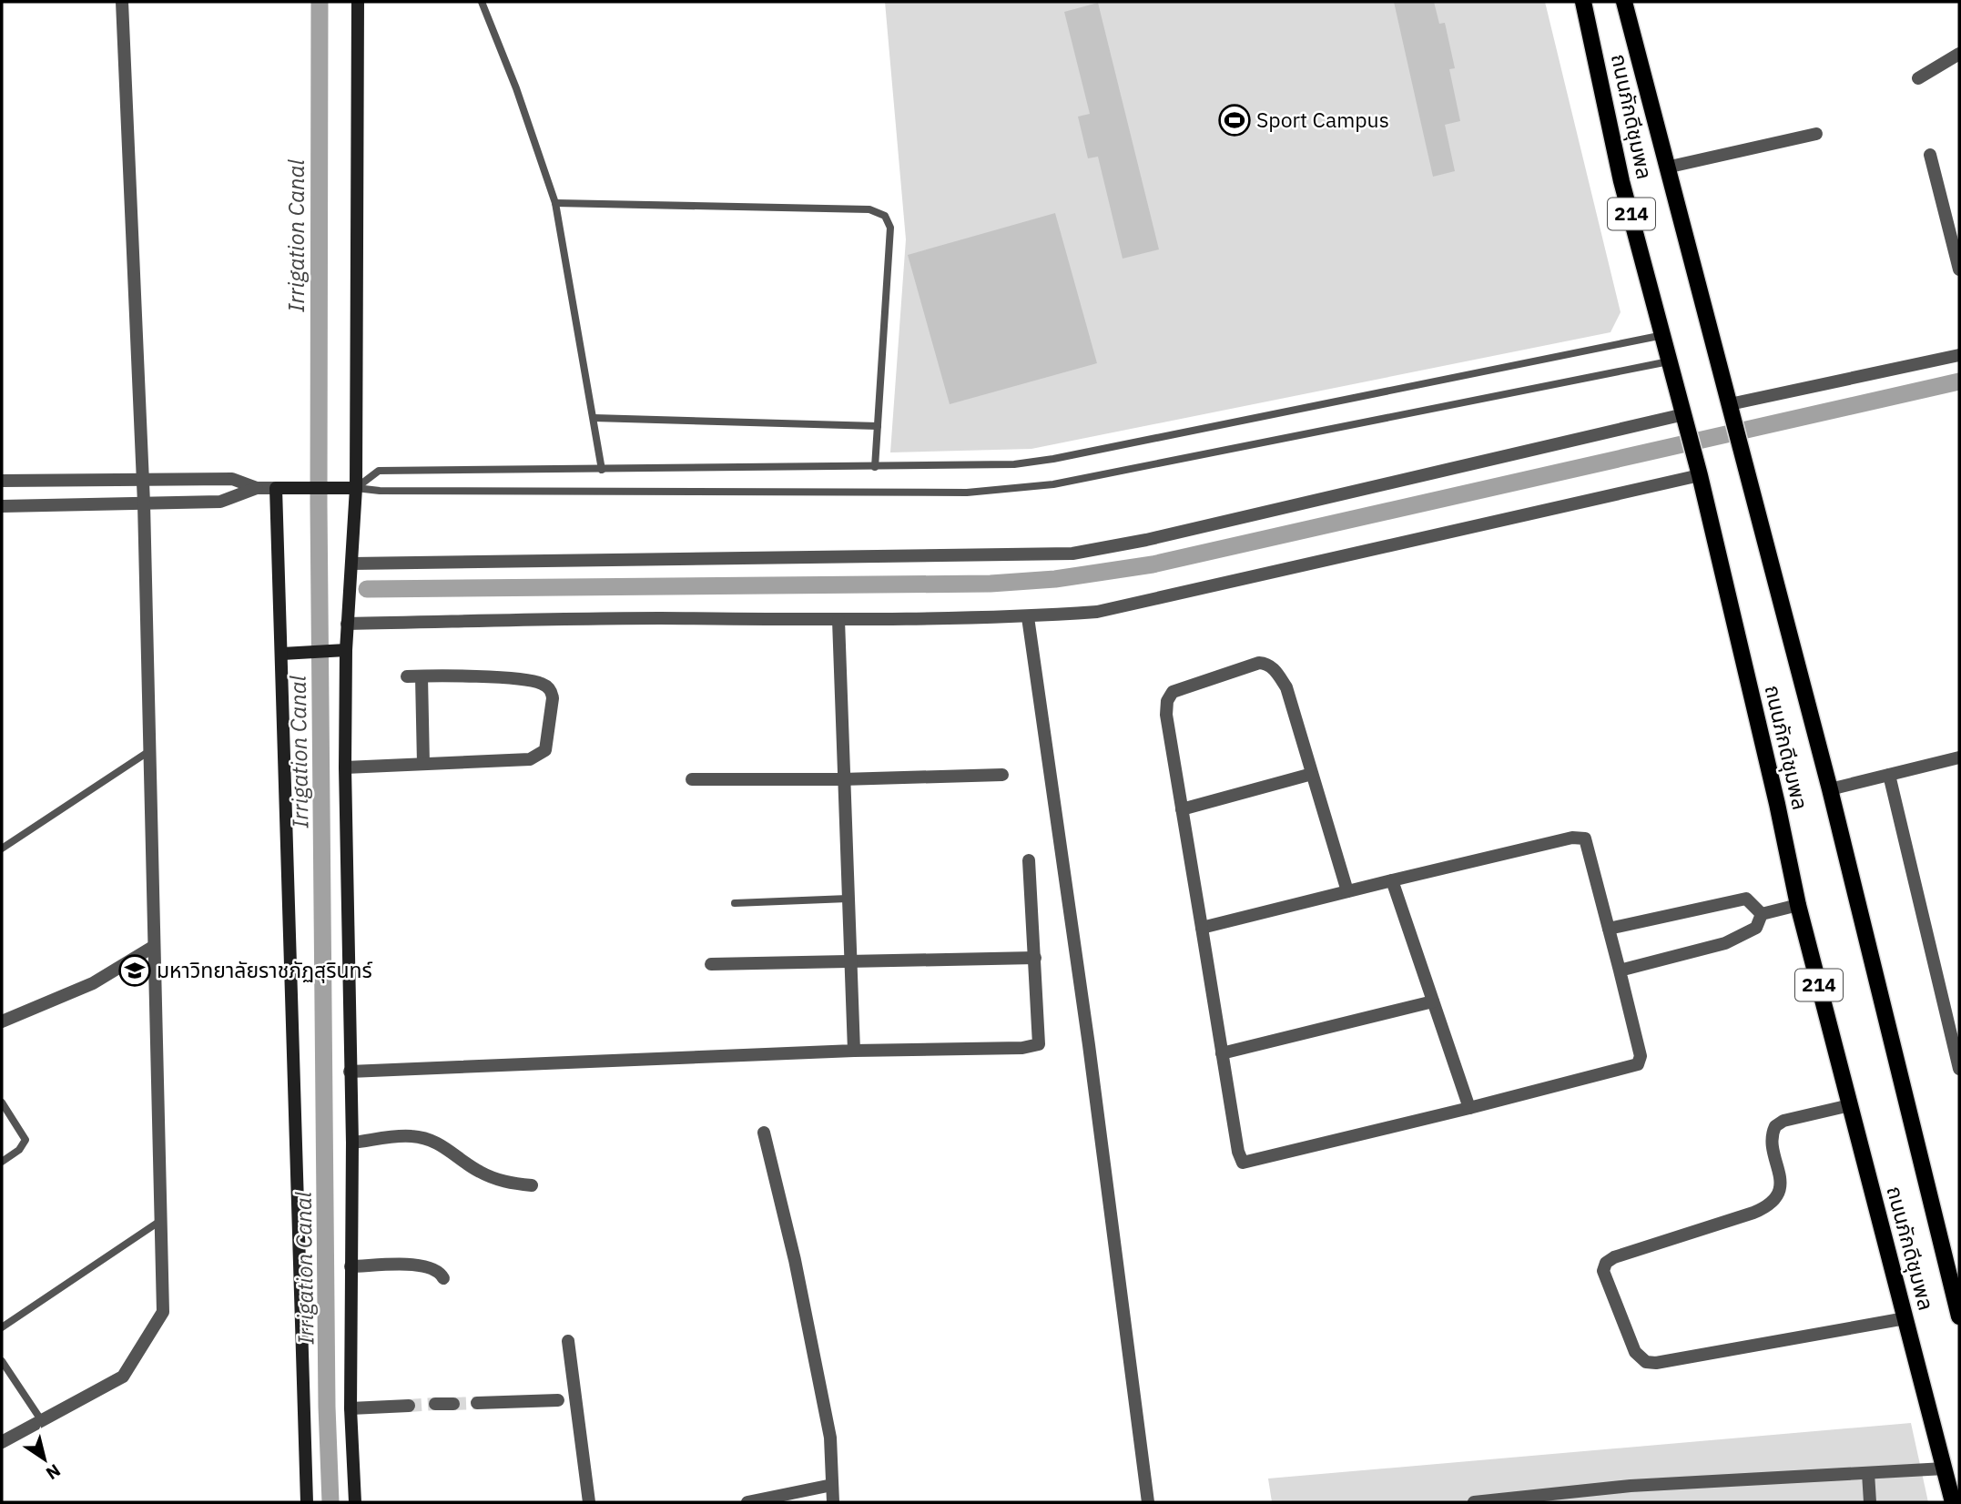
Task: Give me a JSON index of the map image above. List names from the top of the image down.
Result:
{
  "streets": {
    "main road": ["ถนนภักดีชุมพล", "214"]
  },
  "water": ["Irrigation Canal"],
  "places": {
    "sports": ["Sport Campus"],
    "school or university": ["มหาวิทยาลัยราชภัฏสุรินทร์"]
  },
  "north": "bottom right"
}
